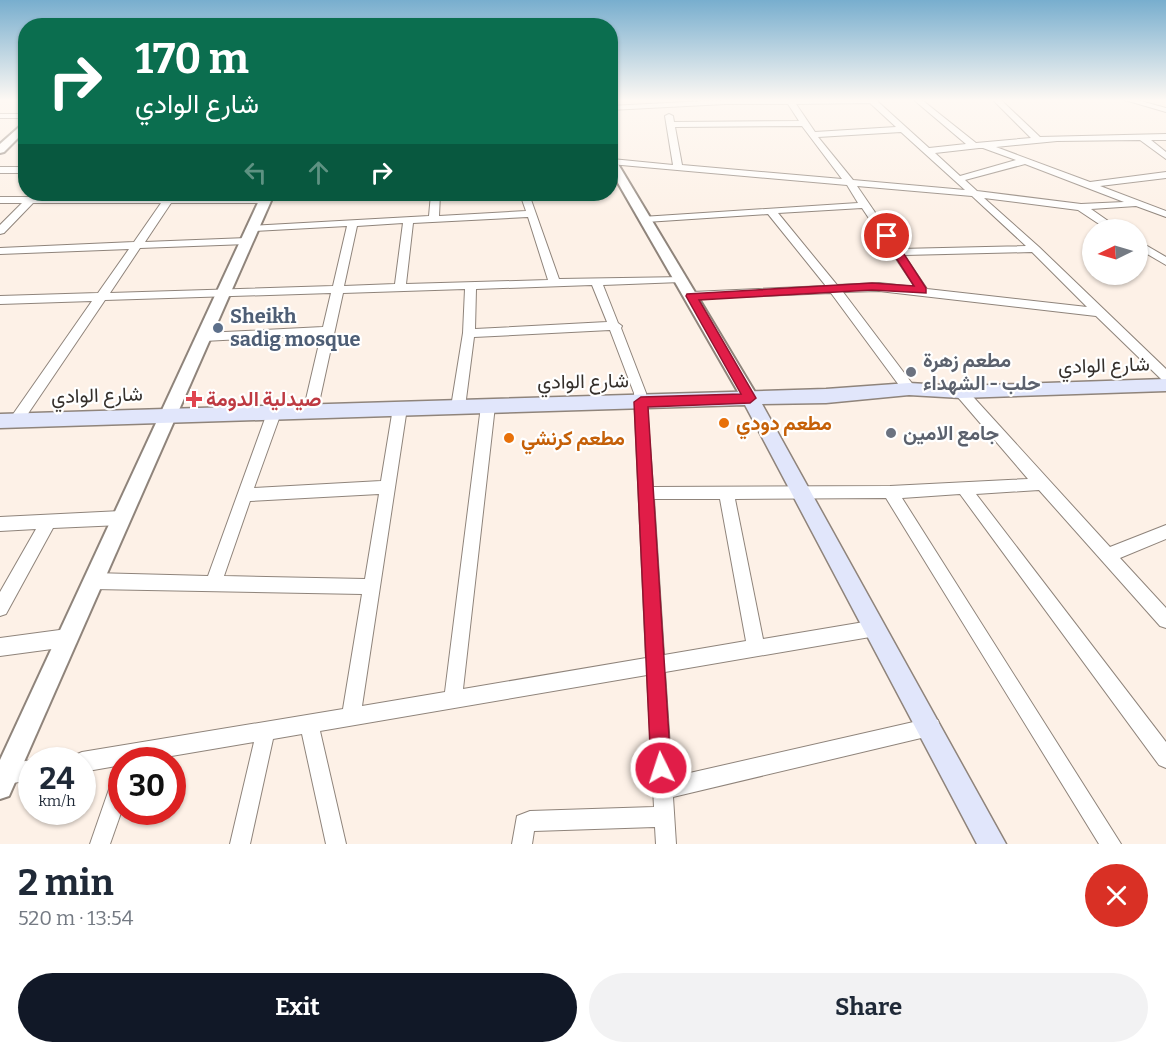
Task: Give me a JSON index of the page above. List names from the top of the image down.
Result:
{
  "streets": {
    "main road": ["شارع الوادي"]
  },
  "places": {
    "other": [
      "Sheikh sadig mosque",
      "مطعم زهرة حلب - الشهداء",
      "مطعم دودي",
      "جامع الامين",
      "مطعم كرنشي"
    ],
    "health": ["صيدلية الدومة"]
  },
  "north": "left",
  "page": {
    "turn": ["170 m", "شارع الوادي"],
    "speed": "24 km/h",
    "limit": "30",
    "heading": ["2 min", "520 m · 13:54"],
    "buttons": ["Exit", "Share"]
  }
}
